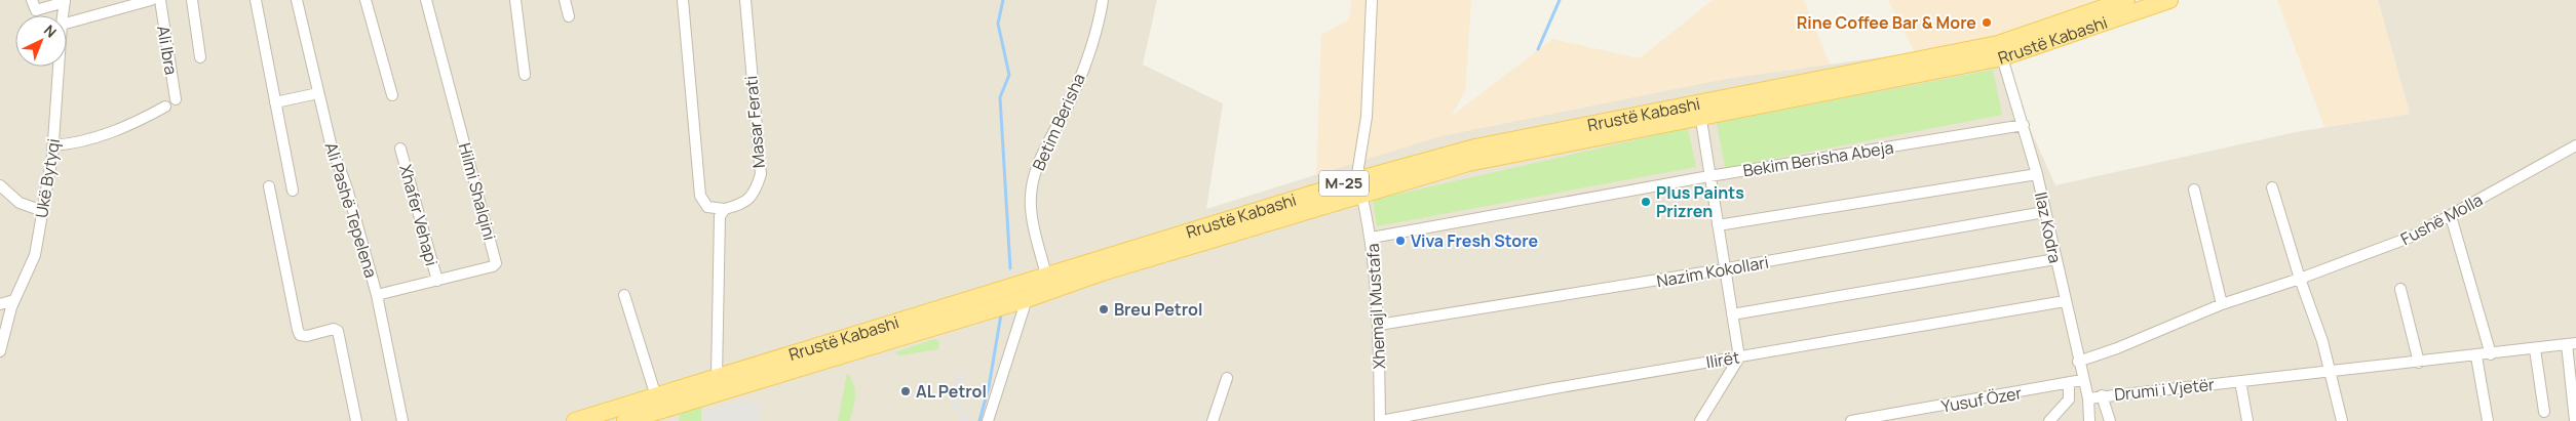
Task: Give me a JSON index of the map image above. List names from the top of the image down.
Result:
{
  "streets": {
    "main road": ["Rrustë Kabashi", "M-25"],
    "street": [
      "Ali Ibra",
      "Masar Ferati",
      "Betim Berisha",
      "Bekim Berisha Abeja",
      "Ukë Bytyqi",
      "Hilmi Shalqini",
      "Ali Pashë Tepelena",
      "Xhafer Vehapi",
      "Fushë Molla",
      "Ilaz Kodra",
      "Nazim Kokollari",
      "Xhemajl Mustafa",
      "Ilirët",
      "Drumi i Vjetër",
      "Yusuf Özer"
    ]
  },
  "crossings": [
    ["Rrustë Kabashi", "Betim Berisha"],
    ["Rrustë Kabashi", "Ilaz Kodra"],
    ["Rrustë Kabashi", "Xhemajl Mustafa"],
    ["Bekim Berisha Abeja", "Ilaz Kodra"],
    ["Bekim Berisha Abeja", "Xhemajl Mustafa"],
    ["Hilmi Shalqini", "Ali Pashë Tepelena"],
    ["Hilmi Shalqini", "Xhafer Vehapi"],
    ["Fushë Molla", "Ilaz Kodra"],
    ["Ilaz Kodra", "Nazim Kokollari"],
    ["Ilaz Kodra", "Ilirët"],
    ["Ilaz Kodra", "Drumi i Vjetër"],
    ["Ilaz Kodra", "Yusuf Özer"],
    ["Nazim Kokollari", "Xhemajl Mustafa"],
    ["Xhemajl Mustafa", "Ilirët"]
  ],
  "places": [
    "Rine Coffee Bar & More",
    "Plus Paints Prizren",
    "Viva Fresh Store",
    "Breu Petrol",
    "AL Petrol"
  ],
  "north": "top right"
}
